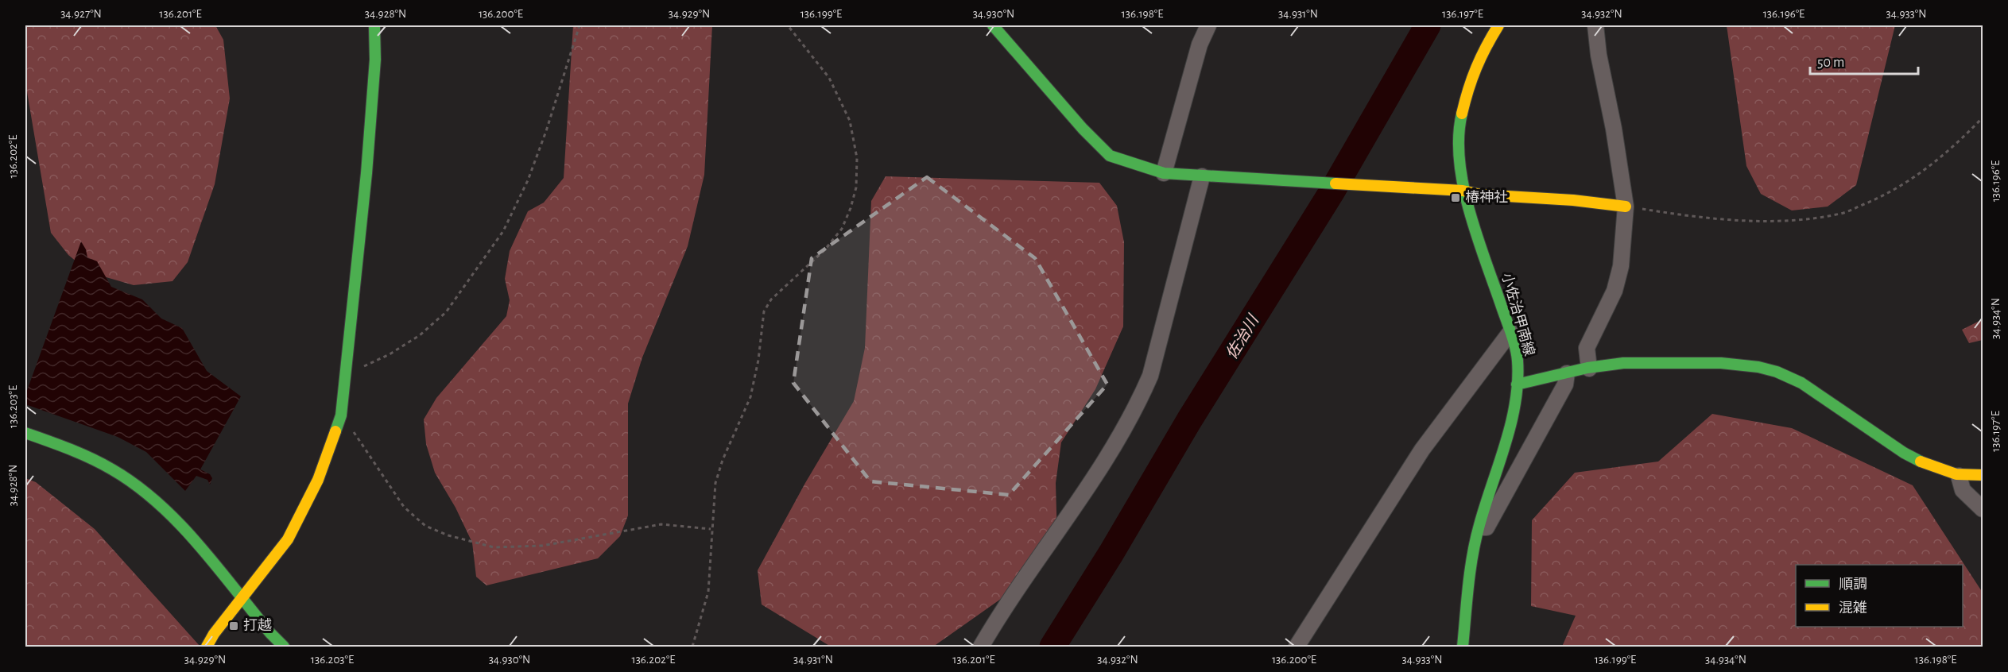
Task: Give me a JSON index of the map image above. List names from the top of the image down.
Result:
{
  "streets": {
    "street": ["小佐治甲南線"]
  },
  "water": ["佐治川"],
  "places": {
    "transit": ["椿神社", "打越"]
  },
  "legend": ["順調", "混雑"],
  "scale_bar": "50 m",
  "coordinates": [
    "34.927°N",
    "136.201°E",
    "34.928°N",
    "136.200°E",
    "34.929°N",
    "136.199°E",
    "34.930°N",
    "136.198°E",
    "34.931°N",
    "136.197°E",
    "34.932°N",
    "136.196°E",
    "34.933°N",
    "136.202°E",
    "34.934°N",
    "136.203°E"
  ]
}
